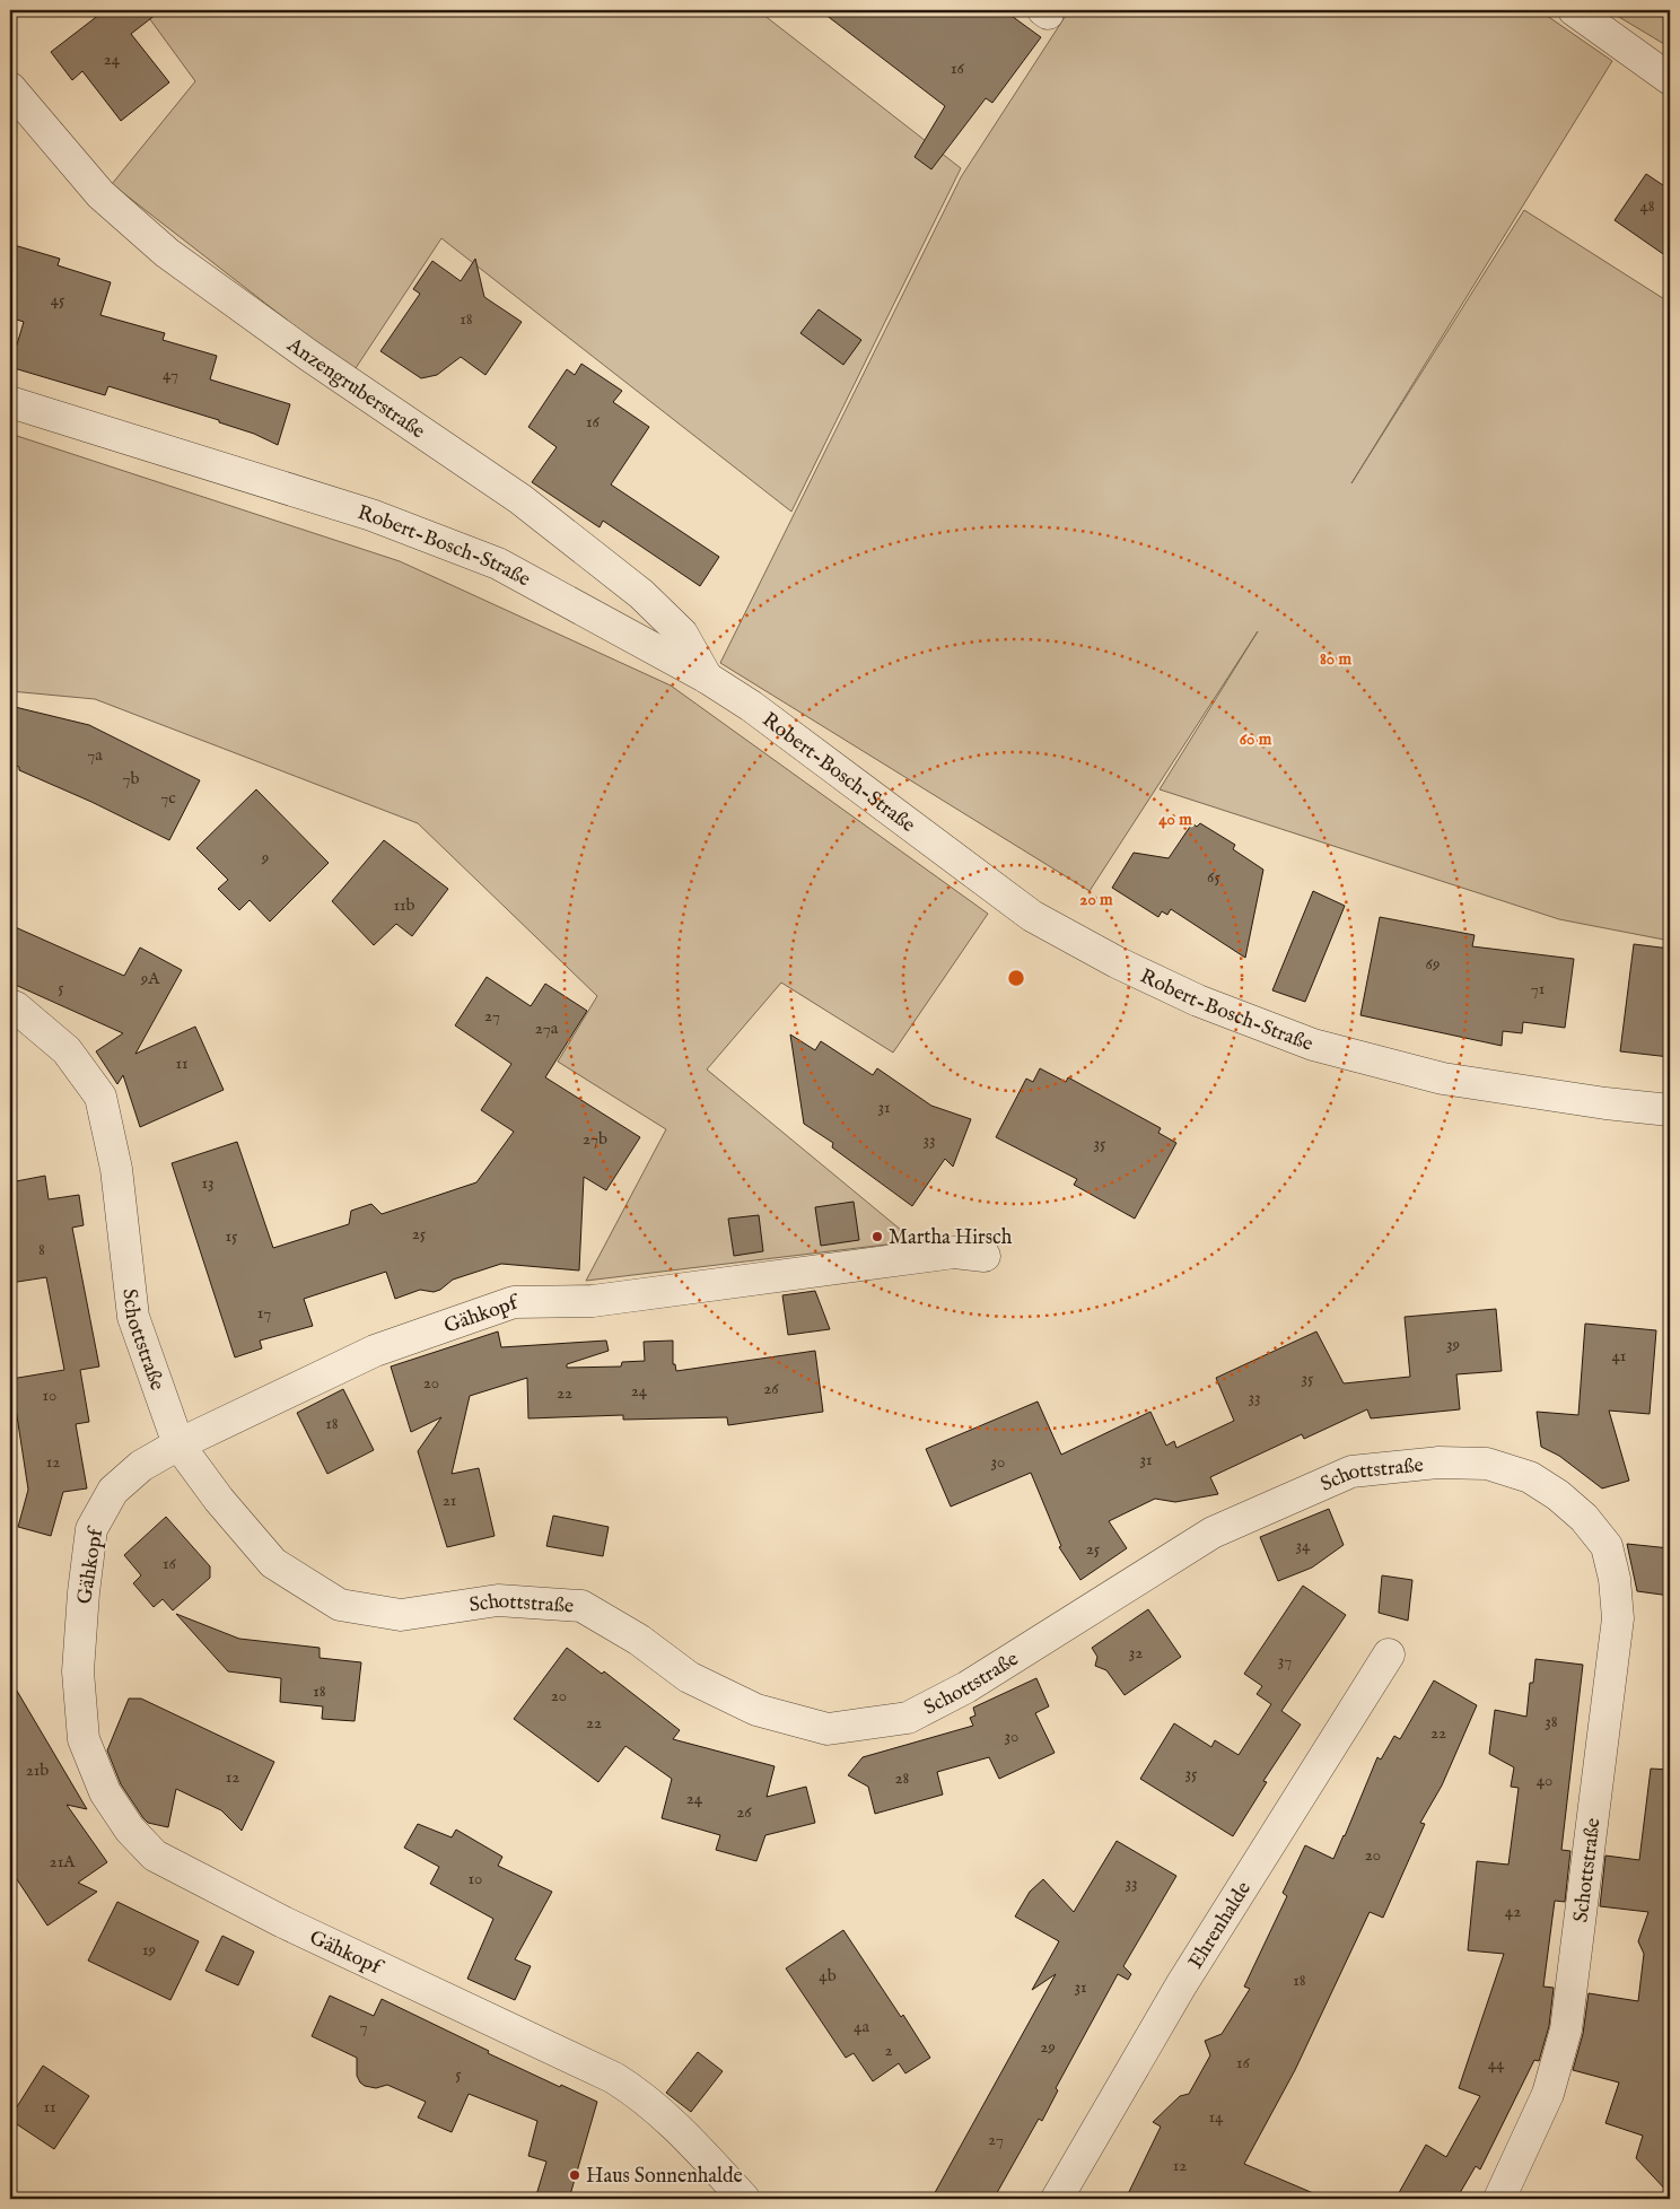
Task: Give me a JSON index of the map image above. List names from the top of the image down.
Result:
{
  "streets": {
    "street": [
      "Anzengruberstraße",
      "Robert-Bosch-Straße",
      "Gähkopf",
      "Schottstraße",
      "Ehrenhalde"
    ]
  },
  "crossings": [
    ["Anzengruberstraße", "Robert-Bosch-Straße"],
    ["Gähkopf", "Schottstraße"]
  ],
  "places": ["Martha Hirsch", "Haus Sonnenhalde"],
  "house_numbers": [
    "24",
    "16",
    "48",
    "45",
    "18",
    "47",
    "16",
    "7a",
    "7b",
    "7c",
    "9",
    "65",
    "11b",
    "69",
    "9A",
    "5",
    "71",
    "27",
    "27a",
    "11",
    "31",
    "27b",
    "33",
    "35",
    "13",
    "25",
    "15",
    "8",
    "17",
    "39",
    "41",
    "35",
    "20",
    "26",
    "24",
    "22",
    "10",
    "33",
    "18",
    "31",
    "12",
    "30",
    "21",
    "34",
    "25",
    "16",
    "32",
    "37",
    "18",
    "20",
    "38",
    "22",
    "22",
    "30",
    "21b",
    "35",
    "12",
    "28",
    "40",
    "24",
    "26",
    "20",
    "21A",
    "10",
    "33",
    "42",
    "19",
    "4b",
    "18",
    "31",
    "7",
    "4a",
    "29",
    "2",
    "16",
    "44",
    "5",
    "11",
    "14",
    "27",
    "12"
  ],
  "rings": [
    "80 m",
    "60 m",
    "40 m",
    "20 m"
  ]
}
